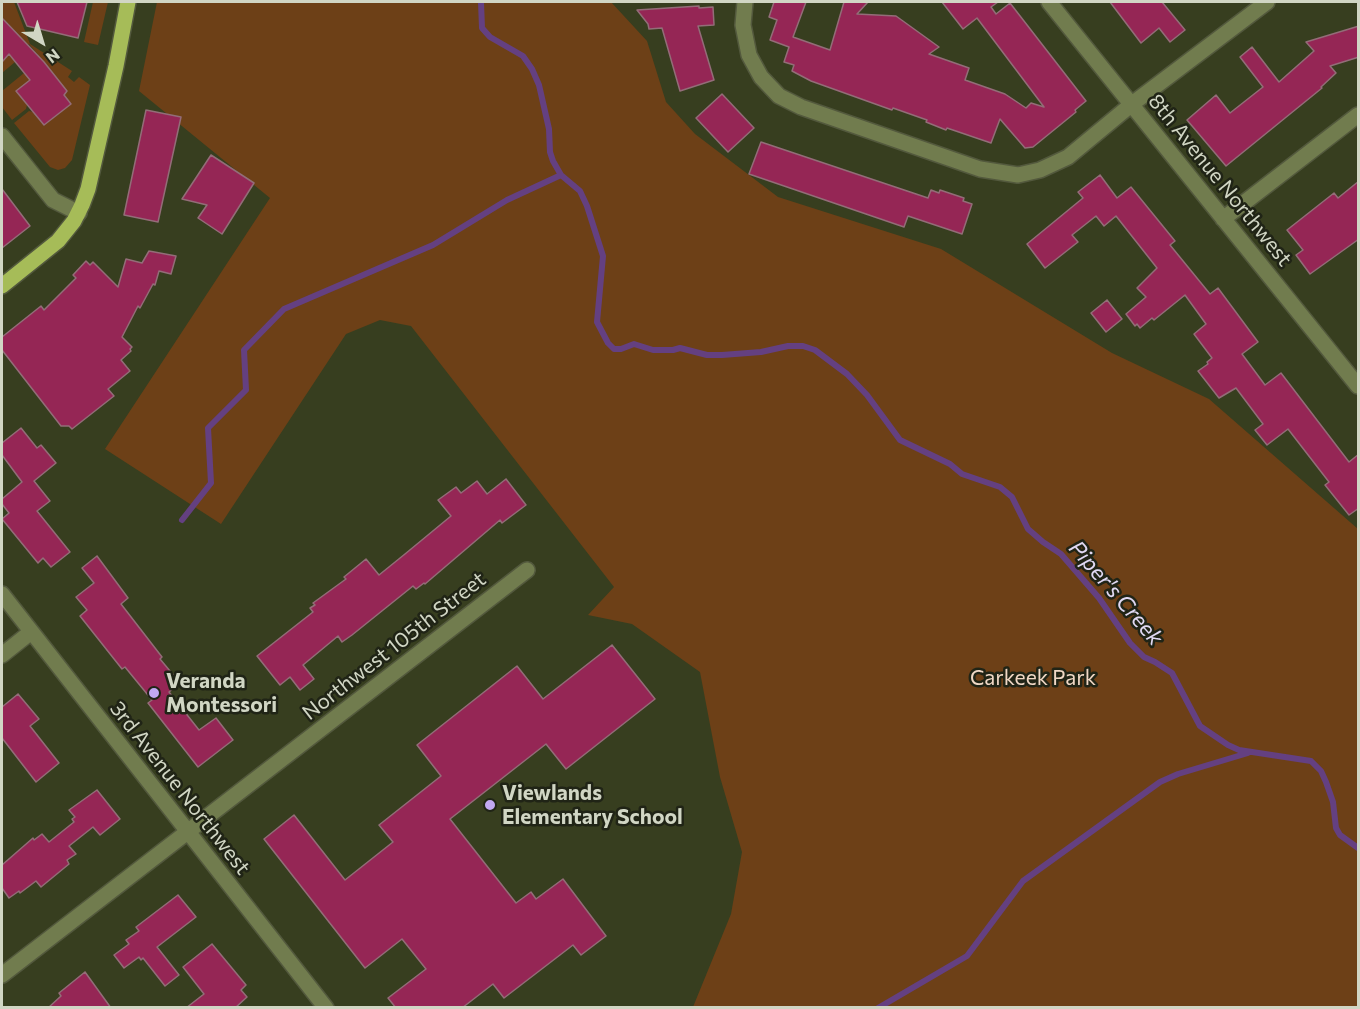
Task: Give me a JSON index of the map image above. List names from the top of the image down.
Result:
{
  "streets": {
    "street": ["8th Avenue Northwest", "Northwest 105th Street", "3rd Avenue Northwest"]
  },
  "crossings": [
    ["Northwest 105th Street", "3rd Avenue Northwest"]
  ],
  "water": ["Piper's Creek"],
  "parks": ["Carkeek Park"],
  "places": ["Veranda Montessori", "Viewlands Elementary School"],
  "north": "bottom right"
}
